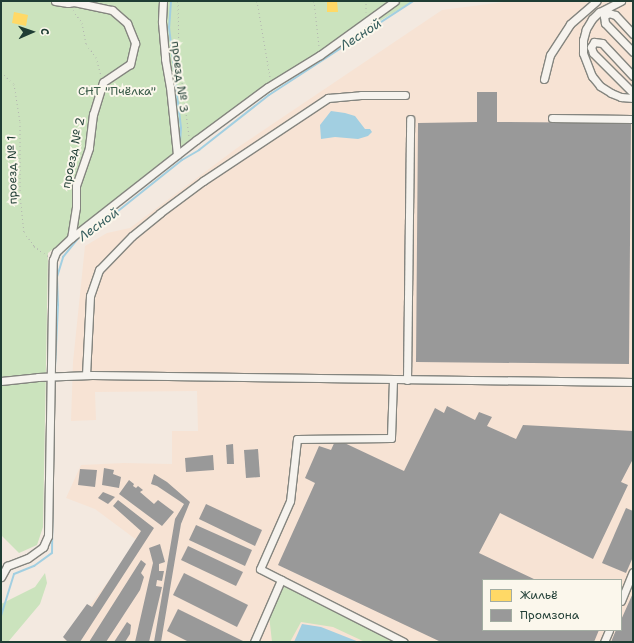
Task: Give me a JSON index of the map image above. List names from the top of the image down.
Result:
{
  "streets": {
    "street": ["проезд № 3", "проезд № 2"],
    "path": ["проезд № 1"]
  },
  "water": ["Лесной"],
  "parks": ["СНТ \"Пчёлка\""],
  "legend": ["Жильё", "Промзона"],
  "north": "right"
}
